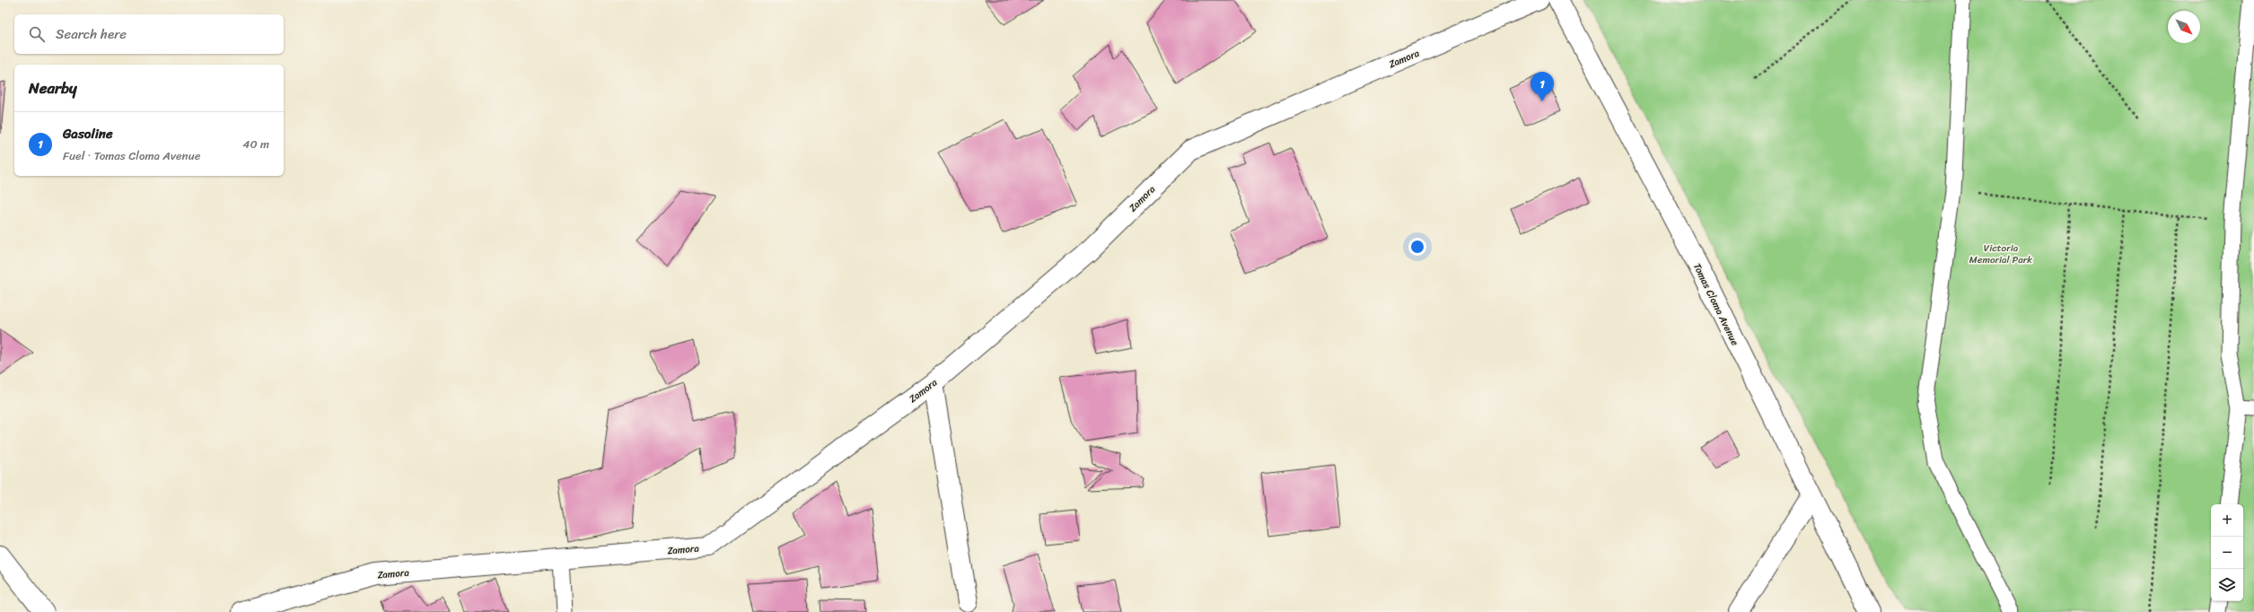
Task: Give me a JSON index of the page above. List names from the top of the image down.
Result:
{
  "streets": {
    "street": ["Zamora", "Tomas Cloma Avenue"]
  },
  "parks": ["Victoria Memorial Park"],
  "north": "bottom right",
  "page": {
    "search": "Search here",
    "heading": "Nearby",
    "pins": "1",
    "list": [
      {
        "mark": "1",
        "name": "Gasoline",
        "note": "Fuel · Tomas Cloma Avenue",
        "value": "40 m"
      }
    ],
    "map_buttons": ["+", "−"]
  }
}
